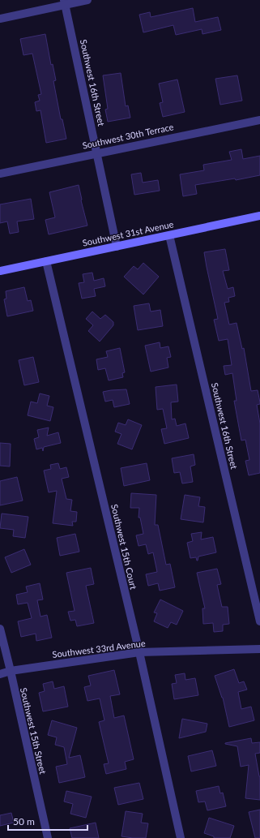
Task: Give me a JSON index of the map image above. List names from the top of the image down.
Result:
{
  "streets": {
    "street": [
      "Southwest 16th Street",
      "Southwest 30th Terrace",
      "Southwest 31st Avenue",
      "Southwest 15th Court",
      "Southwest 33rd Avenue",
      "Southwest 15th Street"
    ]
  },
  "crossings": [
    ["Southwest 16th Street", "Southwest 30th Terrace"],
    ["Southwest 16th Street", "Southwest 31st Avenue"],
    ["Southwest 31st Avenue", "Southwest 15th Court"],
    ["Southwest 15th Court", "Southwest 33rd Avenue"],
    ["Southwest 33rd Avenue", "Southwest 15th Street"]
  ],
  "scale_bar": "50 m"
}
